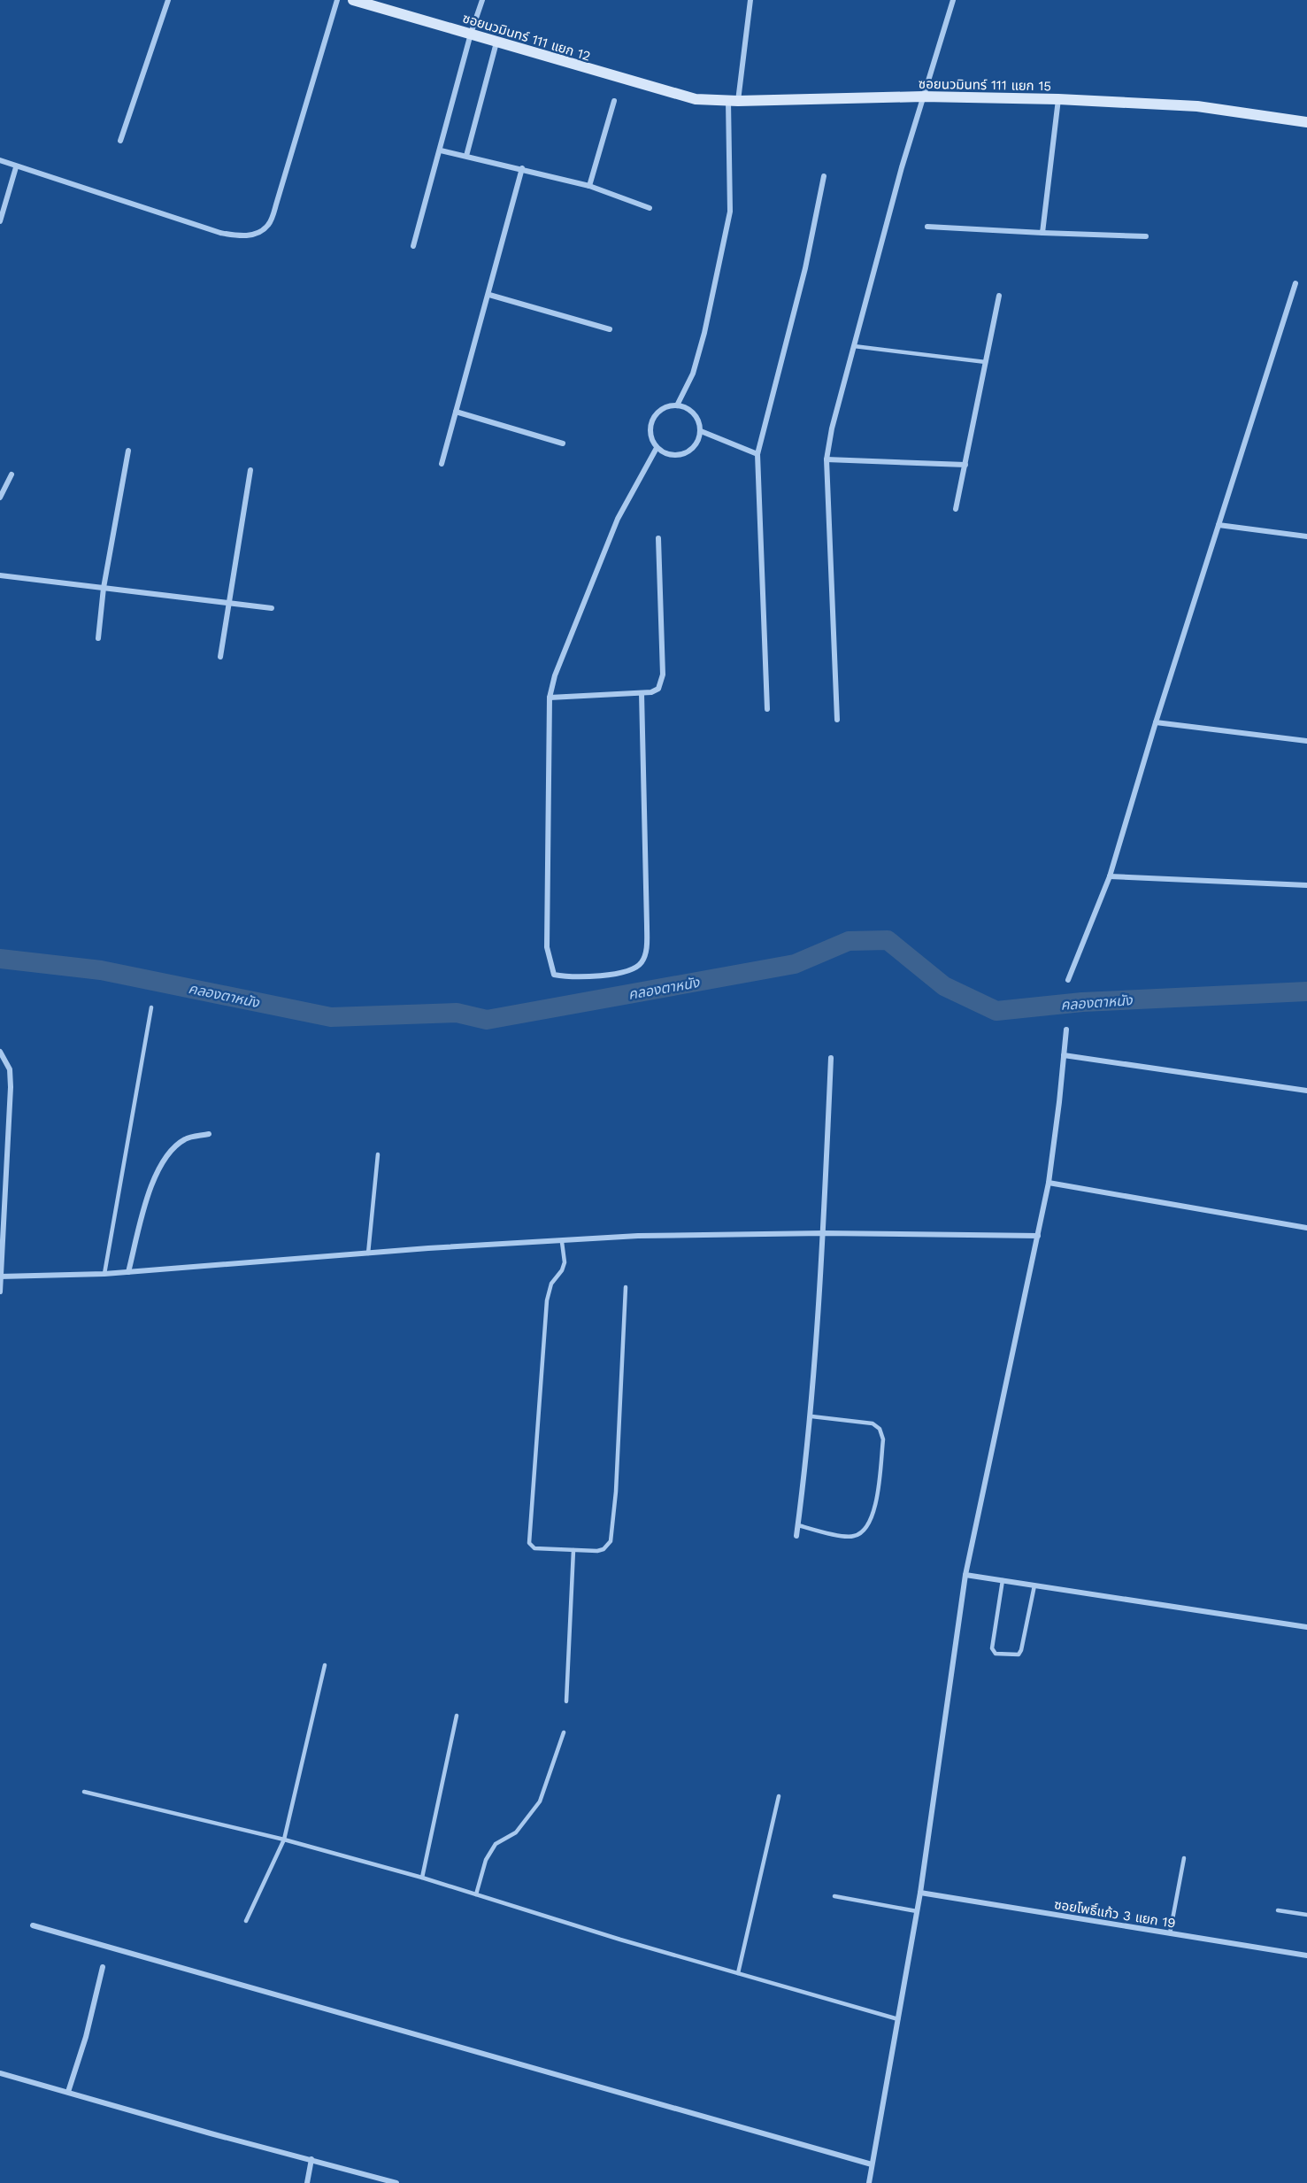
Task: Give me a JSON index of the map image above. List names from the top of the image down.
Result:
{
  "streets": {
    "street": ["ซอยนวมินทร์ 111 แยก 12", "ซอยนวมินทร์ 111 แยก 15", "ซอยโพธิ์แก้ว 3 แยก 19"]
  },
  "crossings": [
    ["ซอยนวมินทร์ 111 แยก 12", "ซอยนวมินทร์ 111 แยก 15"]
  ],
  "water": ["คลองตาหนัง"]
}
